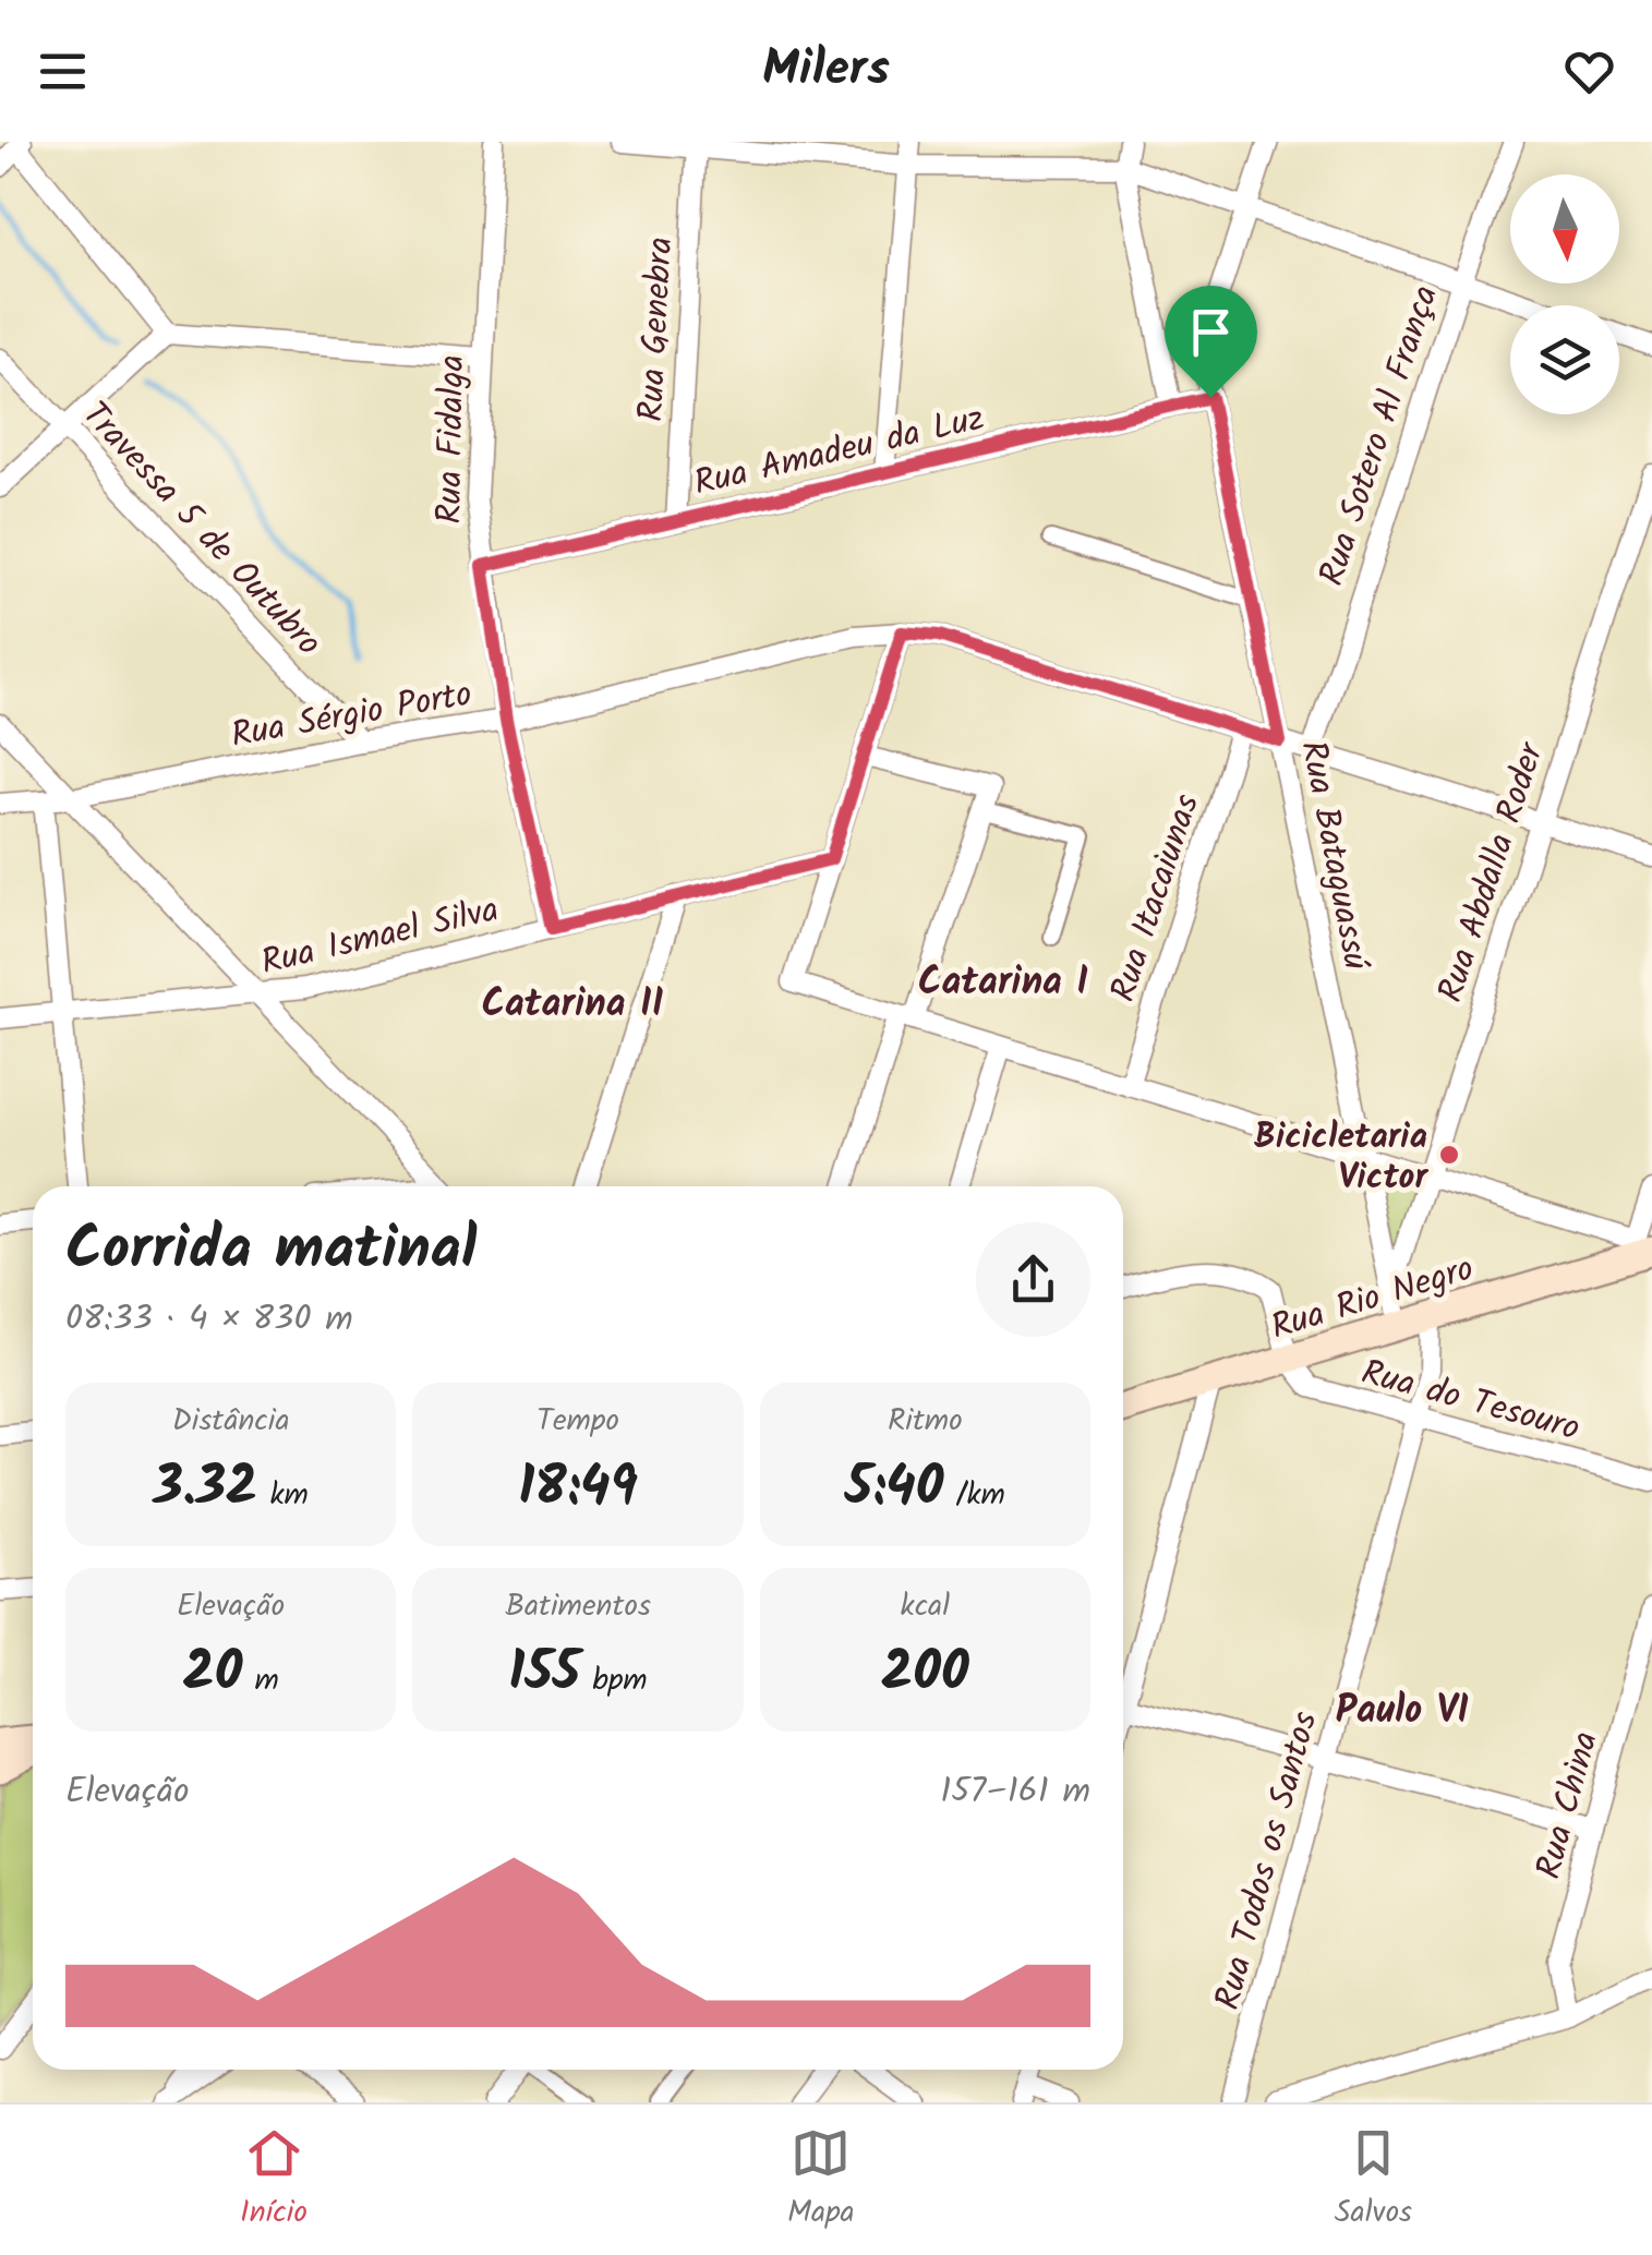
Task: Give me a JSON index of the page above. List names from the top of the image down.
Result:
{
  "streets": {
    "main road": ["Rua Rio Negro"],
    "street": [
      "Rua Genebra",
      "Rua Sotero Al França",
      "Rua Fidalga",
      "Rua Amadeu da Luz",
      "Travessa 5 de Outubro",
      "Rua Sérgio Porto",
      "Rua Bataguassú",
      "Rua Abdalla Roder",
      "Rua Itacaiunas",
      "Rua Ismael Silva",
      "Rua do Tesouro",
      "Rua China",
      "Rua Todos os Santos"
    ]
  },
  "crossings": [
    ["Rua Genebra", "Rua Amadeu da Luz"],
    ["Rua Sotero Al França", "Rua Sérgio Porto"],
    ["Rua Fidalga", "Rua Amadeu da Luz"],
    ["Rua Fidalga", "Rua Sérgio Porto"],
    ["Rua Fidalga", "Rua Ismael Silva"],
    ["Rua Amadeu da Luz", "Rua Bataguassú"],
    ["Travessa 5 de Outubro", "Rua Sérgio Porto"],
    ["Rua Sérgio Porto", "Rua Bataguassú"],
    ["Rua Sérgio Porto", "Rua Abdalla Roder"],
    ["Rua Sérgio Porto", "Rua Itacaiunas"],
    ["Rua Bataguassú", "Rua Abdalla Roder"],
    ["Rua Bataguassú", "Rua Rio Negro"],
    ["Rua Rio Negro", "Rua do Tesouro"],
    ["Rua Rio Negro", "Rua Todos os Santos"],
    ["Rua do Tesouro", "Rua Todos os Santos"]
  ],
  "districts": ["Catarina I", "Catarina II", "Paulo VI"],
  "places": ["Bicicletaria Victor"],
  "north": "bottom",
  "page": {
    "header": "Milers",
    "heading": ["Corrida matinal", "08:33 · 4 × 830 m"],
    "stats": [
      ["Distância", "3.32 km"],
      ["Tempo", "18:49"],
      ["Ritmo", "5:40 /km"],
      ["Elevação", "20 m"],
      ["Batimentos", "155 bpm"],
      ["kcal", "200"]
    ],
    "chart": ["Elevação", "157–161 m"],
    "tabs": ["Início", "Mapa", "Salvos"]
  }
}
